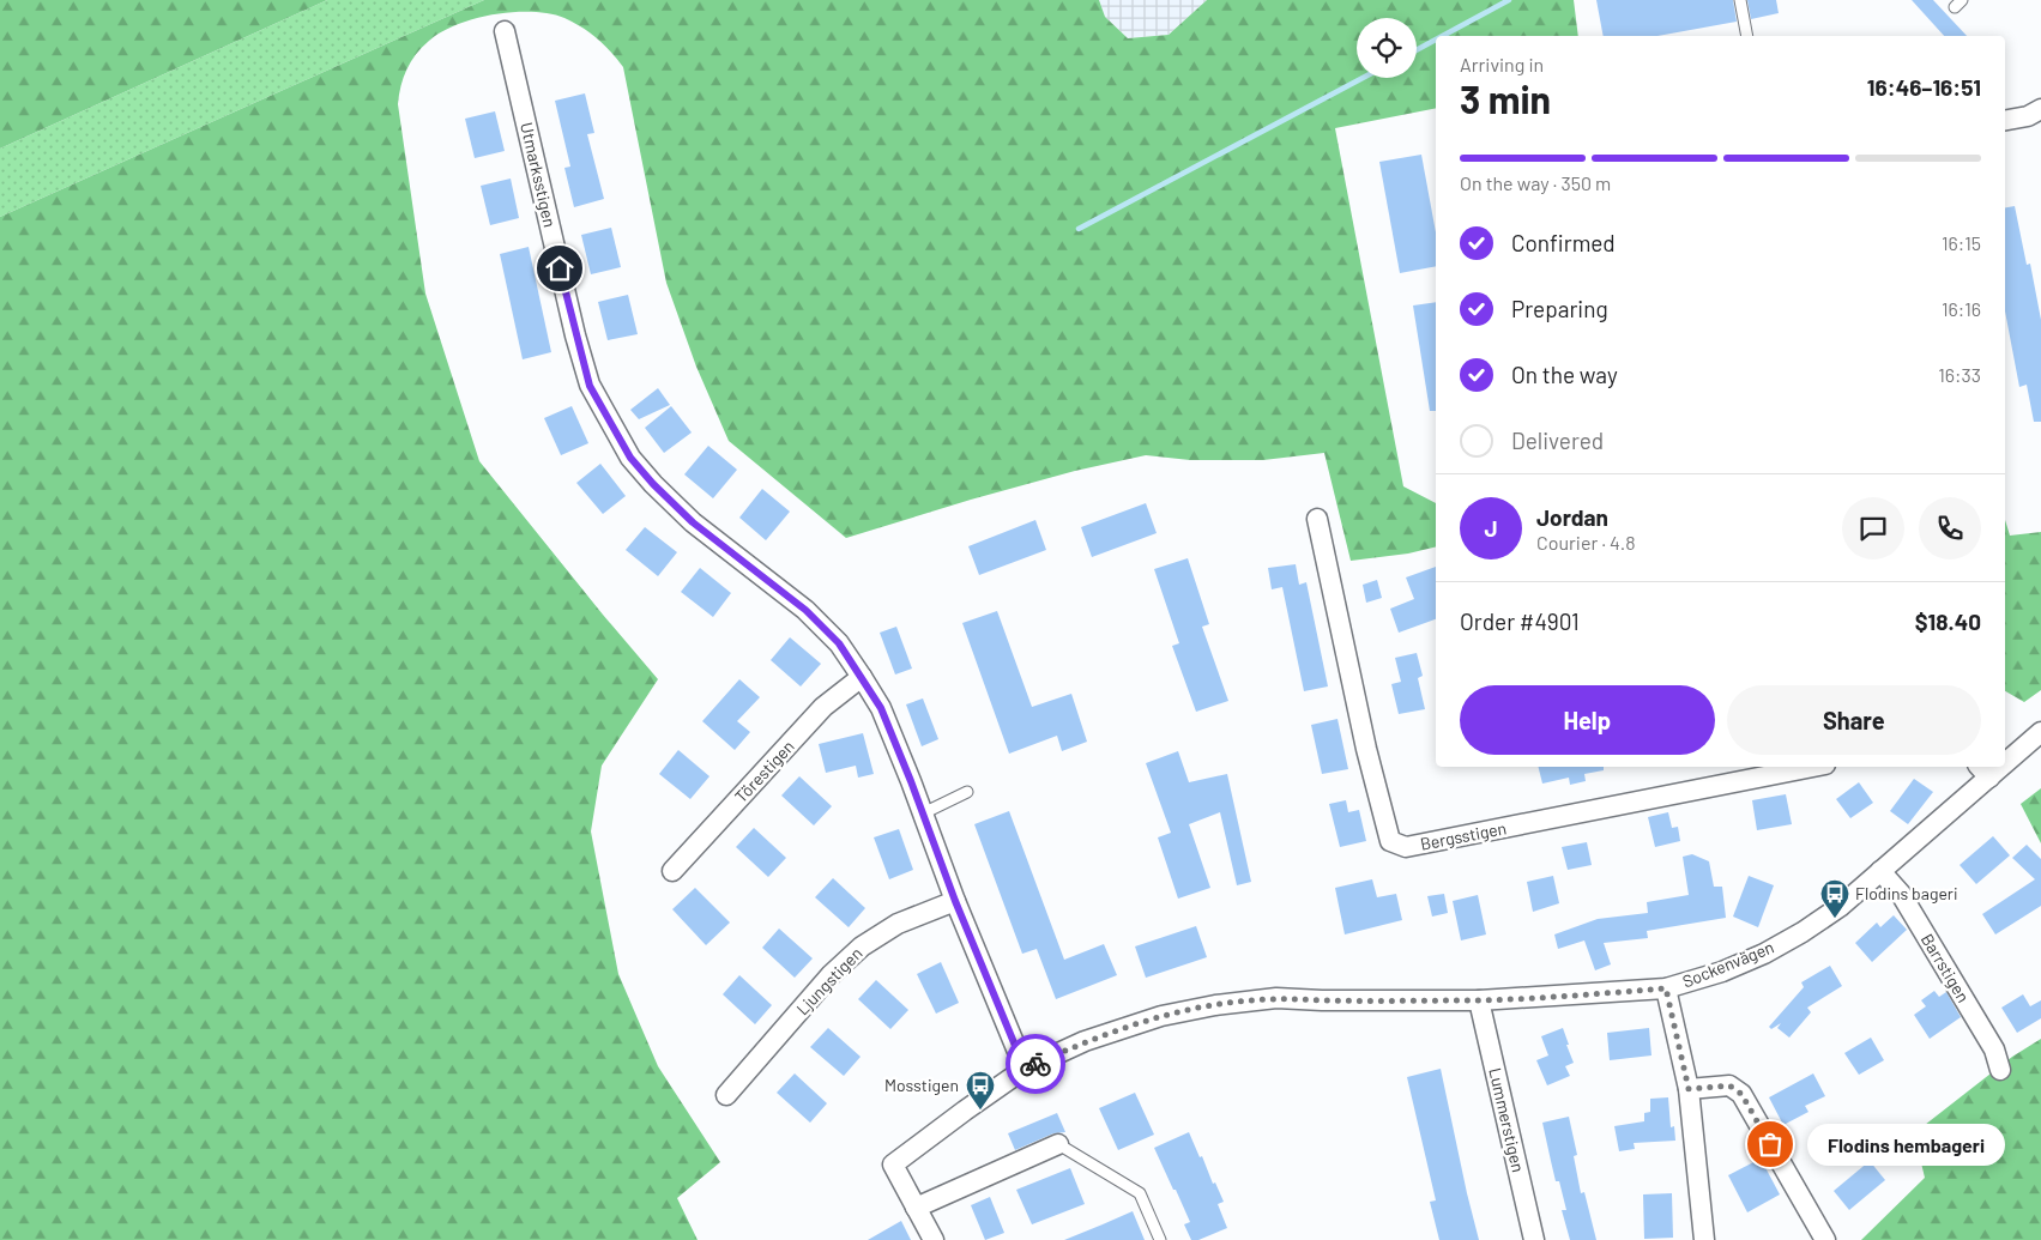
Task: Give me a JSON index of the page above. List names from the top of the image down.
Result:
{
  "streets": {
    "street": [
      "Utmarksstigen",
      "Törestigen",
      "Bergsstigen",
      "Sockenvägen",
      "Barrstigen",
      "Ljungstigen",
      "Lummerstigen"
    ]
  },
  "crossings": [
    ["Utmarksstigen", "Törestigen"],
    ["Utmarksstigen", "Ljungstigen"],
    ["Sockenvägen", "Barrstigen"]
  ],
  "places": {
    "bus stop": ["Flodins bageri", "Mosstigen"],
    "other": ["Flodins hembageri"]
  },
  "page": {
    "heading": ["3 min", "Arriving in", "16:46–16:51"],
    "panel": [
      "Jordan",
      "Courier · 4.8",
      "Order #4901",
      "$18.40"
    ],
    "bar": "On the way · 350 m",
    "list": [
      ["Confirmed", "16:15"],
      ["Preparing", "16:16"],
      ["On the way", "16:33"],
      "Delivered"
    ],
    "round": "J",
    "buttons": ["Help", "Share"],
    "bubble": "Flodins hembageri"
  }
}
